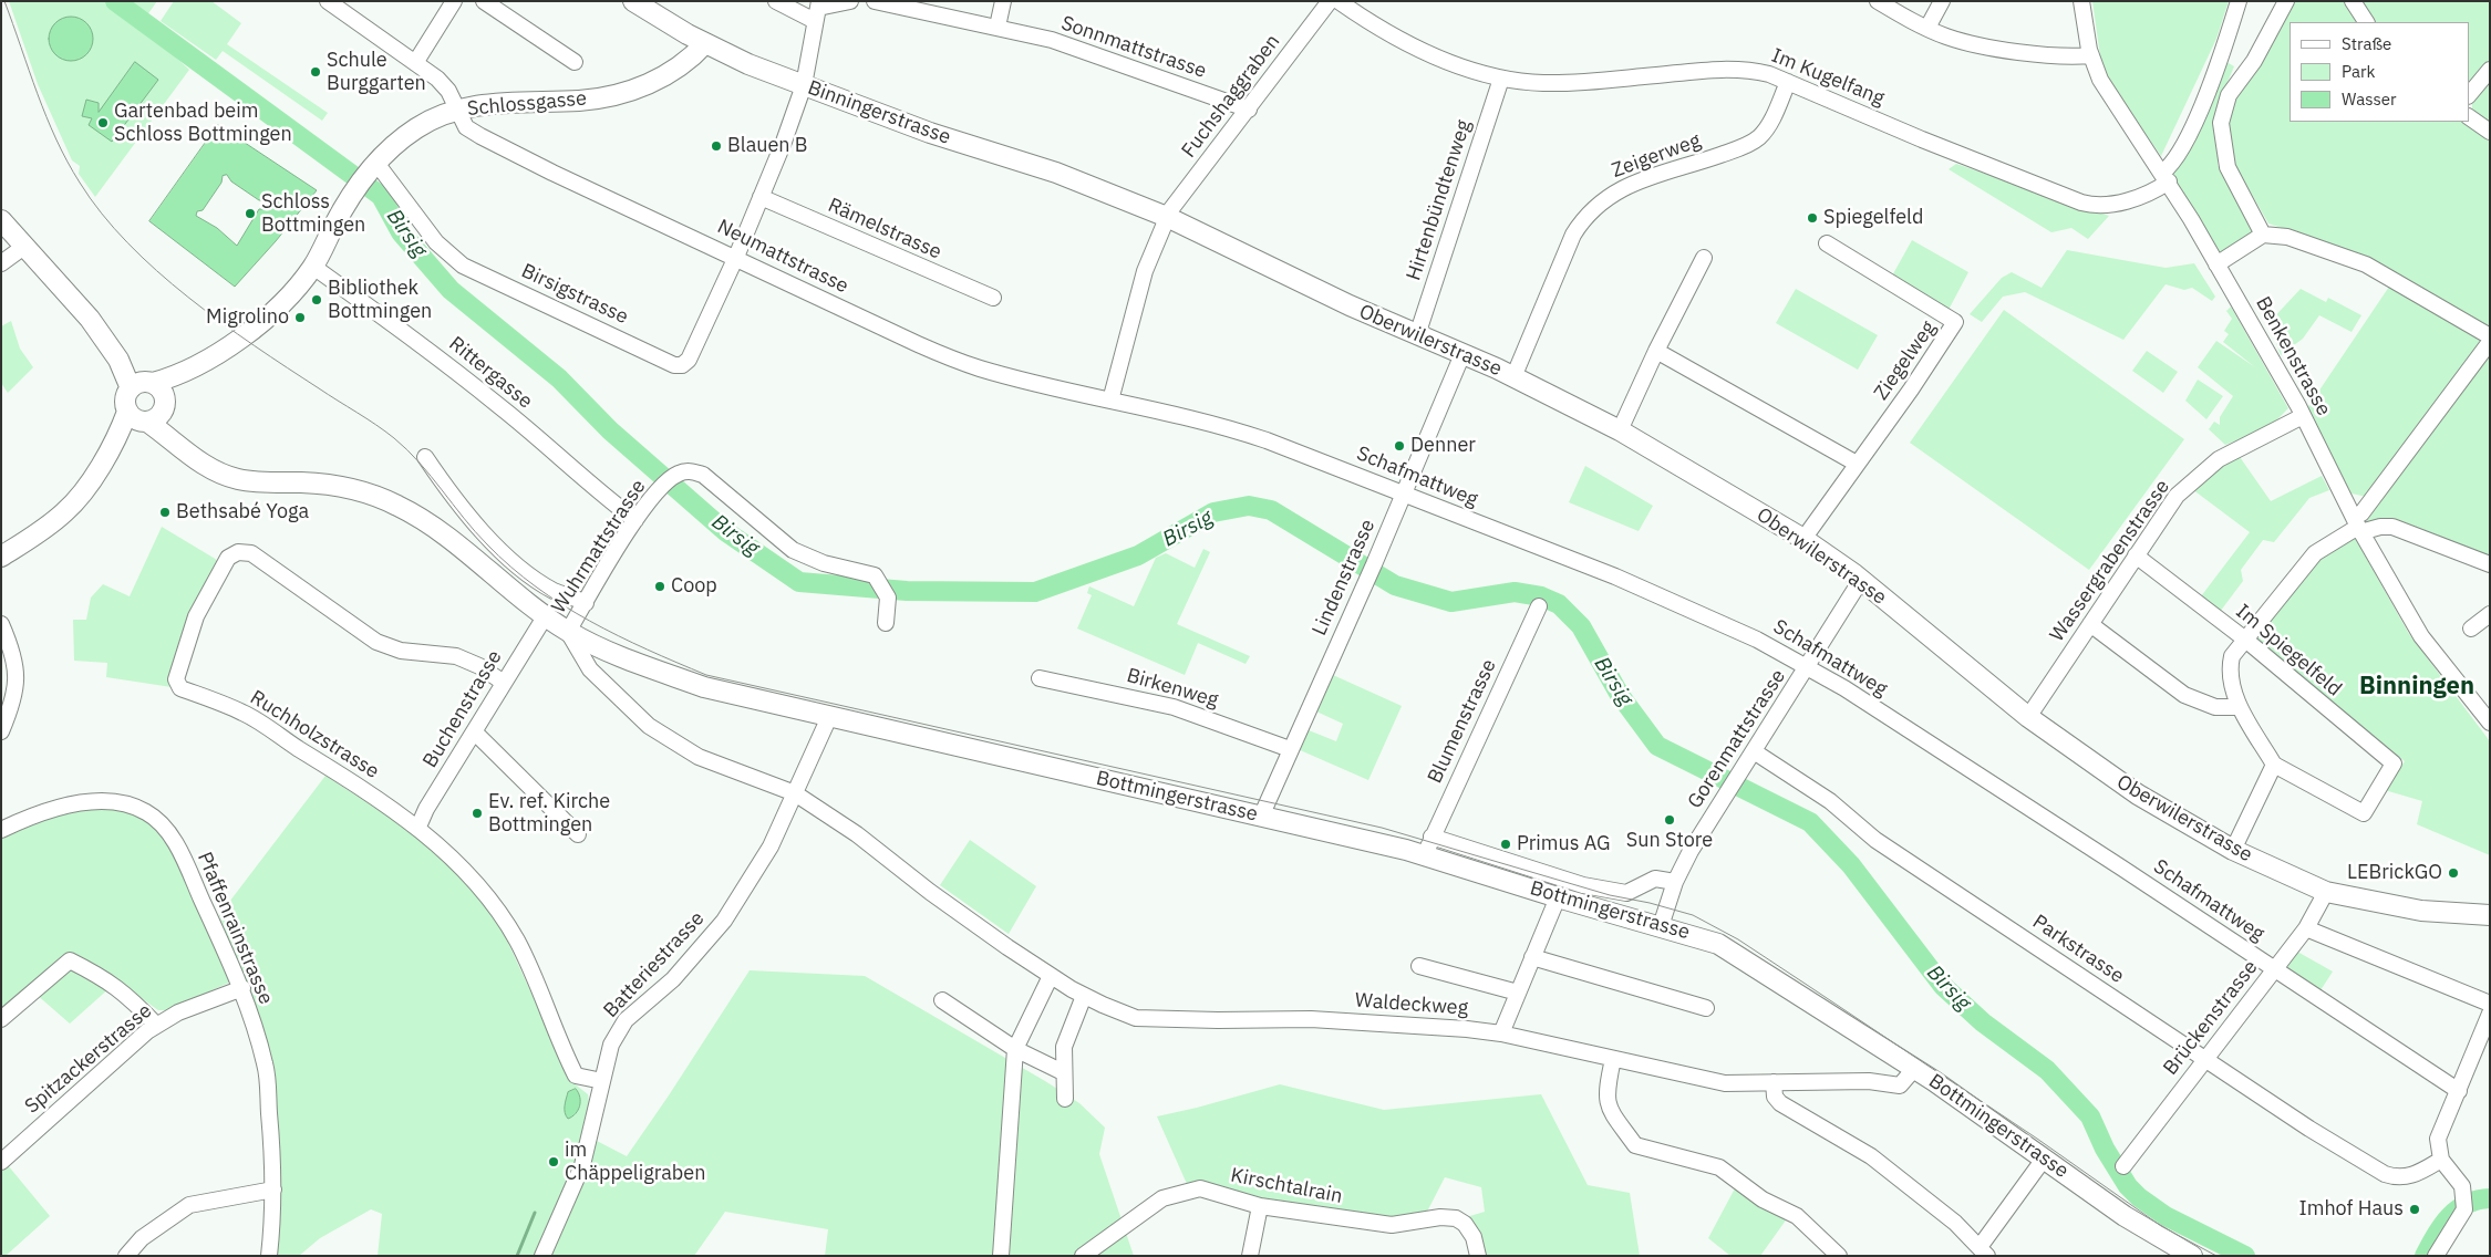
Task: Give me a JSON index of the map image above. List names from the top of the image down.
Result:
{
  "streets": {
    "main road": [
      "Schlossgasse",
      "Binningerstrasse",
      "Oberwilerstrasse",
      "Bottmingerstrasse"
    ],
    "street": [
      "Sonnmattstrasse",
      "Im Kugelfang",
      "Fuchshaggraben",
      "Zeigerweg",
      "Hirtenbündtenweg",
      "Rämelstrasse",
      "Neumattstrasse",
      "Birsigstrasse",
      "Benkenstrasse",
      "Ziegelweg",
      "Rittergasse",
      "Schafmattweg",
      "Wuhrmattstrasse",
      "Wassergrabenstrasse",
      "Lindenstrasse",
      "Im Spiegelfeld",
      "Birkenweg",
      "Buchenstrasse",
      "Blumenstrasse",
      "Ruchholzstrasse",
      "Gorenmattstrasse",
      "Pfaffenrainstrasse",
      "Parkstrasse",
      "Batteriestrasse",
      "Waldeckweg",
      "Brückenstrasse",
      "Spitzackerstrasse",
      "Kirschtalrain"
    ]
  },
  "crossings": [
    ["Sonnmattstrasse", "Fuchshaggraben"],
    ["Im Kugelfang", "Zeigerweg"],
    ["Im Kugelfang", "Hirtenbündtenweg"],
    ["Im Kugelfang", "Benkenstrasse"],
    ["Fuchshaggraben", "Neumattstrasse"],
    ["Fuchshaggraben", "Oberwilerstrasse"],
    ["Fuchshaggraben", "Schafmattweg"],
    ["Schlossgasse", "Binningerstrasse"],
    ["Schlossgasse", "Neumattstrasse"],
    ["Schlossgasse", "Birsigstrasse"],
    ["Schlossgasse", "Rittergasse"],
    ["Schlossgasse", "Bottmingerstrasse"],
    ["Binningerstrasse", "Birsigstrasse"],
    ["Binningerstrasse", "Oberwilerstrasse"],
    ["Zeigerweg", "Oberwilerstrasse"],
    ["Hirtenbündtenweg", "Oberwilerstrasse"],
    ["Rämelstrasse", "Birsigstrasse"],
    ["Neumattstrasse", "Birsigstrasse"],
    ["Neumattstrasse", "Schafmattweg"],
    ["Oberwilerstrasse", "Ziegelweg"],
    ["Oberwilerstrasse", "Wassergrabenstrasse"],
    ["Oberwilerstrasse", "Lindenstrasse"],
    ["Oberwilerstrasse", "Gorenmattstrasse"],
    ["Oberwilerstrasse", "Brückenstrasse"],
    ["Benkenstrasse", "Wassergrabenstrasse"],
    ["Rittergasse", "Wuhrmattstrasse"],
    ["Schafmattweg", "Lindenstrasse"],
    ["Schafmattweg", "Gorenmattstrasse"],
    ["Schafmattweg", "Brückenstrasse"],
    ["Wuhrmattstrasse", "Bottmingerstrasse"],
    ["Wuhrmattstrasse", "Waldeckweg"],
    ["Wassergrabenstrasse", "Im Spiegelfeld"],
    ["Lindenstrasse", "Birkenweg"],
    ["Lindenstrasse", "Bottmingerstrasse"],
    ["Buchenstrasse", "Ruchholzstrasse"],
    ["Buchenstrasse", "Bottmingerstrasse"],
    ["Blumenstrasse", "Bottmingerstrasse"],
    ["Ruchholzstrasse", "Batteriestrasse"],
    ["Gorenmattstrasse", "Bottmingerstrasse"],
    ["Gorenmattstrasse", "Parkstrasse"],
    ["Bottmingerstrasse", "Batteriestrasse"],
    ["Bottmingerstrasse", "Waldeckweg"],
    ["Pfaffenrainstrasse", "Spitzackerstrasse"],
    ["Parkstrasse", "Brückenstrasse"],
    ["Batteriestrasse", "Waldeckweg"]
  ],
  "districts": ["Binningen"],
  "water": ["Birsig"],
  "places": [
    "Schule Burggarten",
    "Gartenbad beim Schloss Bottmingen",
    "Blauen B",
    "Schloss Bottmingen",
    "Spiegelfeld",
    "Bibliothek Bottmingen",
    "Migrolino",
    "Denner",
    "Bethsabé Yoga",
    "Coop",
    "Ev. ref. Kirche Bottmingen",
    "Sun Store",
    "Primus AG",
    "LEBrickGO",
    "im Chäppeligraben",
    "Imhof Haus"
  ],
  "legend": ["Straße", "Park", "Wasser"]
}
